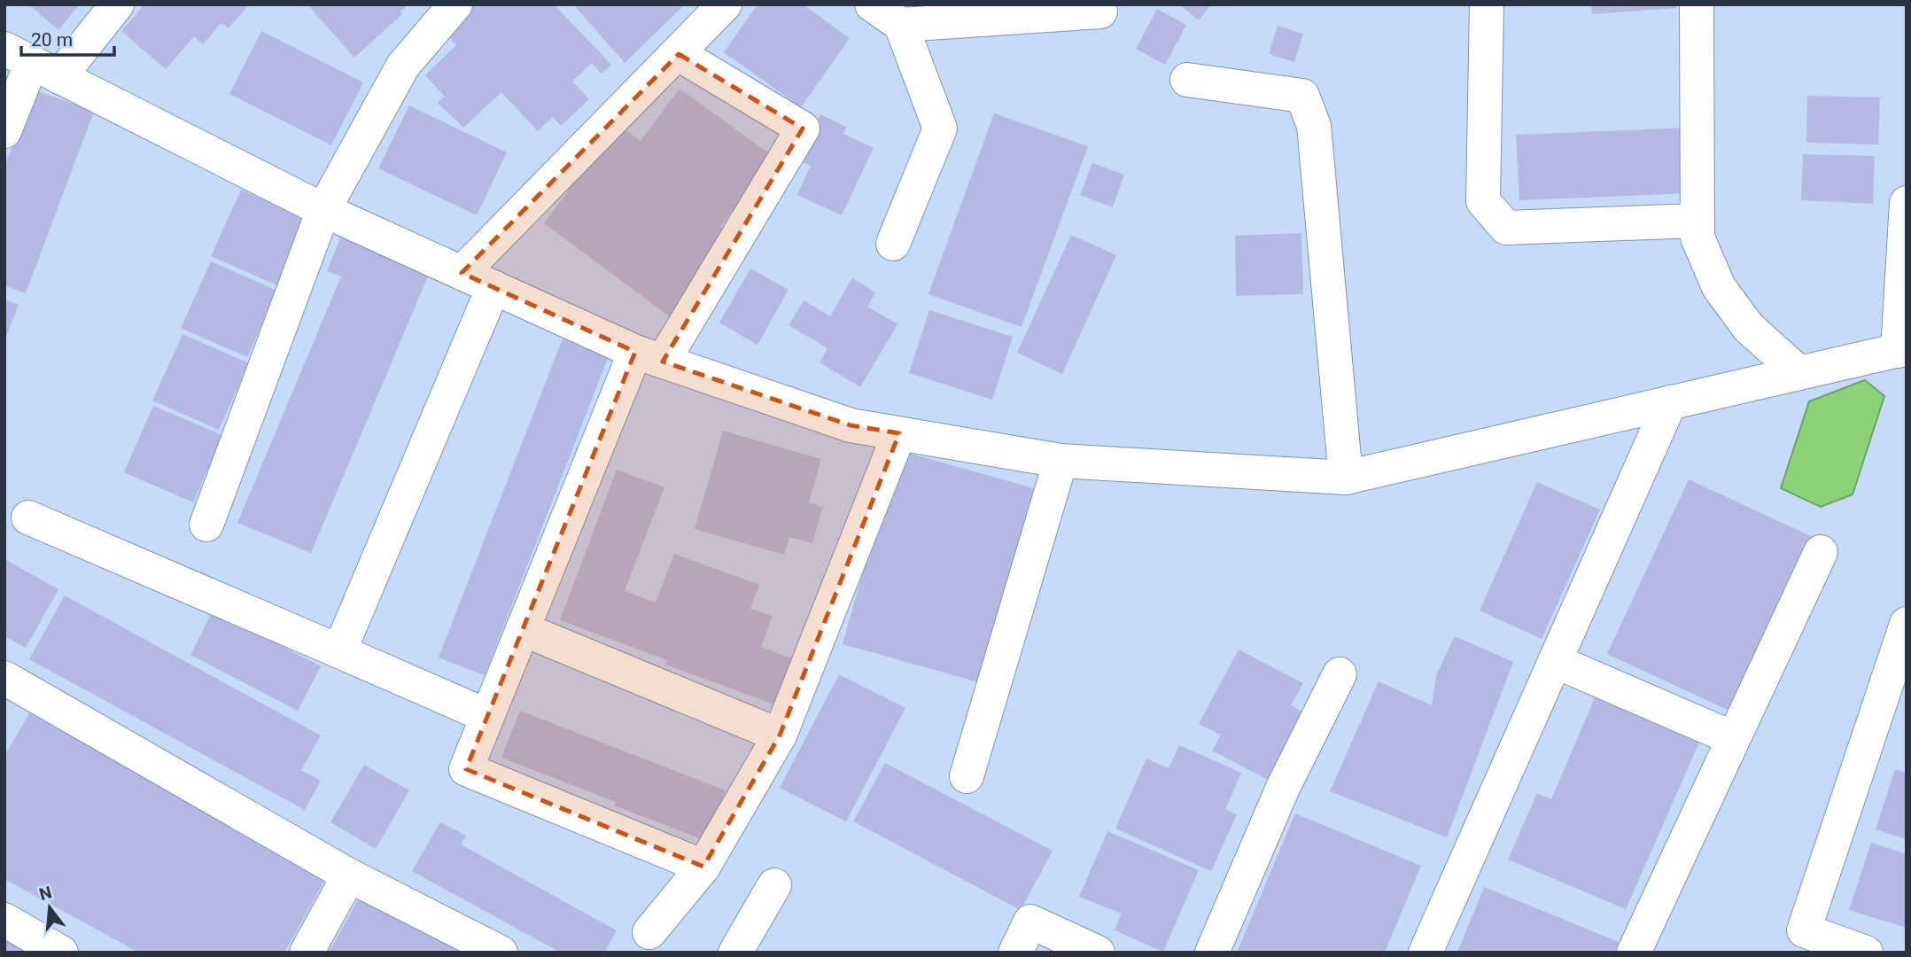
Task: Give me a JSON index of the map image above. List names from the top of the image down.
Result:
{
  "scale_bar": "20 m",
  "north": "top"
}
